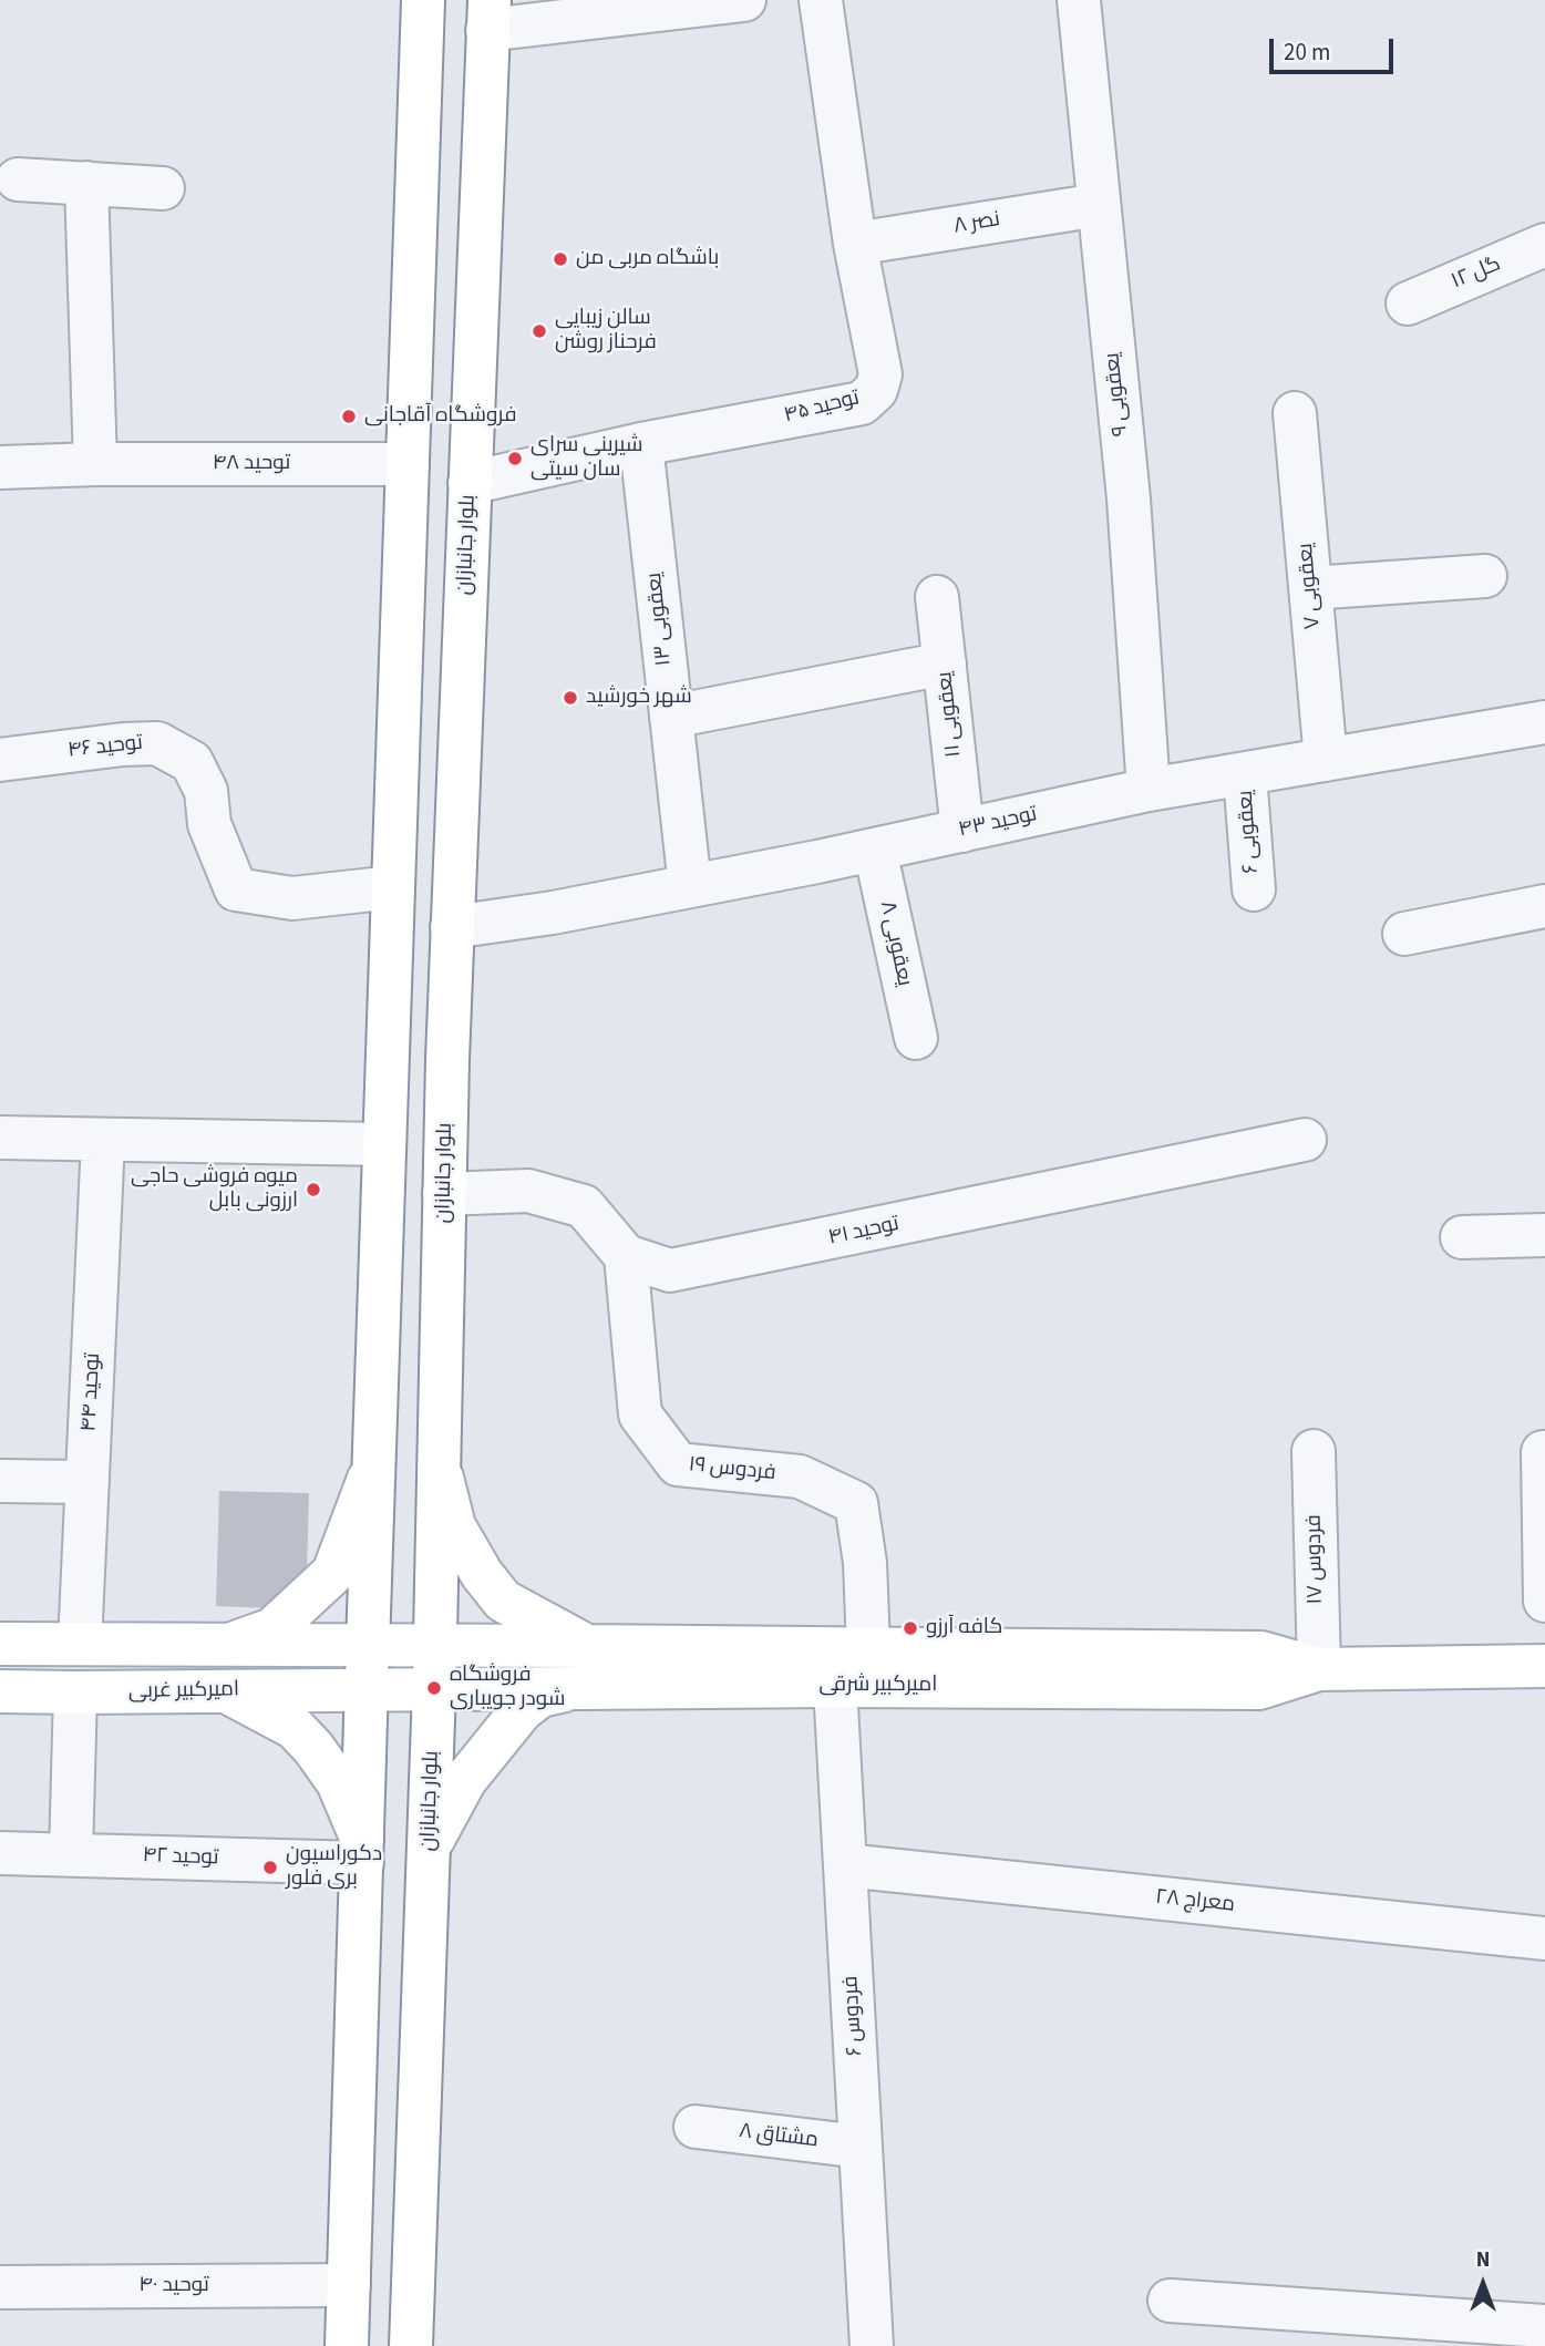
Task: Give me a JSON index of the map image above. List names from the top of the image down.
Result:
{
  "streets": {
    "main road": ["بلوار جانبازان", "امیرکبیر شرقی", "امیرکبیر غربی"],
    "street": [
      "نصر ۸",
      "گل ۱۲",
      "یعقوبی ۹",
      "توحید ۴۵",
      "توحید ۴۸",
      "یعقوبی ۷",
      "یعقوبی ۱۳",
      "یعقوبی ۱۱",
      "توحید ۴۶",
      "توحید ۴۳",
      "یعقوبی ۶",
      "یعقوبی ۸",
      "توحید ۴۱",
      "توحید ۴۴",
      "فردوس ۱۹",
      "فردوس ۱۷",
      "توحید ۴۲",
      "معراج ۲۸",
      "فردوس ۶",
      "مشتاق ۸",
      "توحید ۴۰"
    ]
  },
  "crossings": [
    ["نصر ۸", "یعقوبی ۹"],
    ["نصر ۸", "توحید ۴۵"],
    ["یعقوبی ۹", "توحید ۴۳"],
    ["توحید ۴۵", "بلوار جانبازان"],
    ["توحید ۴۵", "یعقوبی ۱۳"],
    ["بلوار جانبازان", "توحید ۴۳"],
    ["بلوار جانبازان", "امیرکبیر شرقی"],
    ["بلوار جانبازان", "امیرکبیر غربی"],
    ["یعقوبی ۷", "توحید ۴۳"],
    ["یعقوبی ۱۳", "توحید ۴۳"],
    ["یعقوبی ۱۱", "توحید ۴۳"],
    ["توحید ۴۳", "یعقوبی ۶"],
    ["توحید ۴۳", "یعقوبی ۸"],
    ["توحید ۴۱", "فردوس ۱۹"],
    ["فردوس ۱۹", "امیرکبیر شرقی"],
    ["فردوس ۱۷", "امیرکبیر شرقی"],
    ["امیرکبیر شرقی", "امیرکبیر غربی"],
    ["امیرکبیر شرقی", "فردوس ۶"],
    ["معراج ۲۸", "فردوس ۶"],
    ["فردوس ۶", "مشتاق ۸"]
  ],
  "places": [
    "باشگاه مربی من",
    "سالن زیبایی فرحناز روشن",
    "فروشگاه آقاجانی",
    "شیرینی سرای سان سیتی",
    "شهر خورشید",
    "میوه فروشی حاجی ارزونی بابل",
    "کافه آرزو",
    "فروشگاه شودر جویباری",
    "دکوراسیون بری فلور"
  ],
  "scale_bar": "20 m",
  "north": "top"
}
